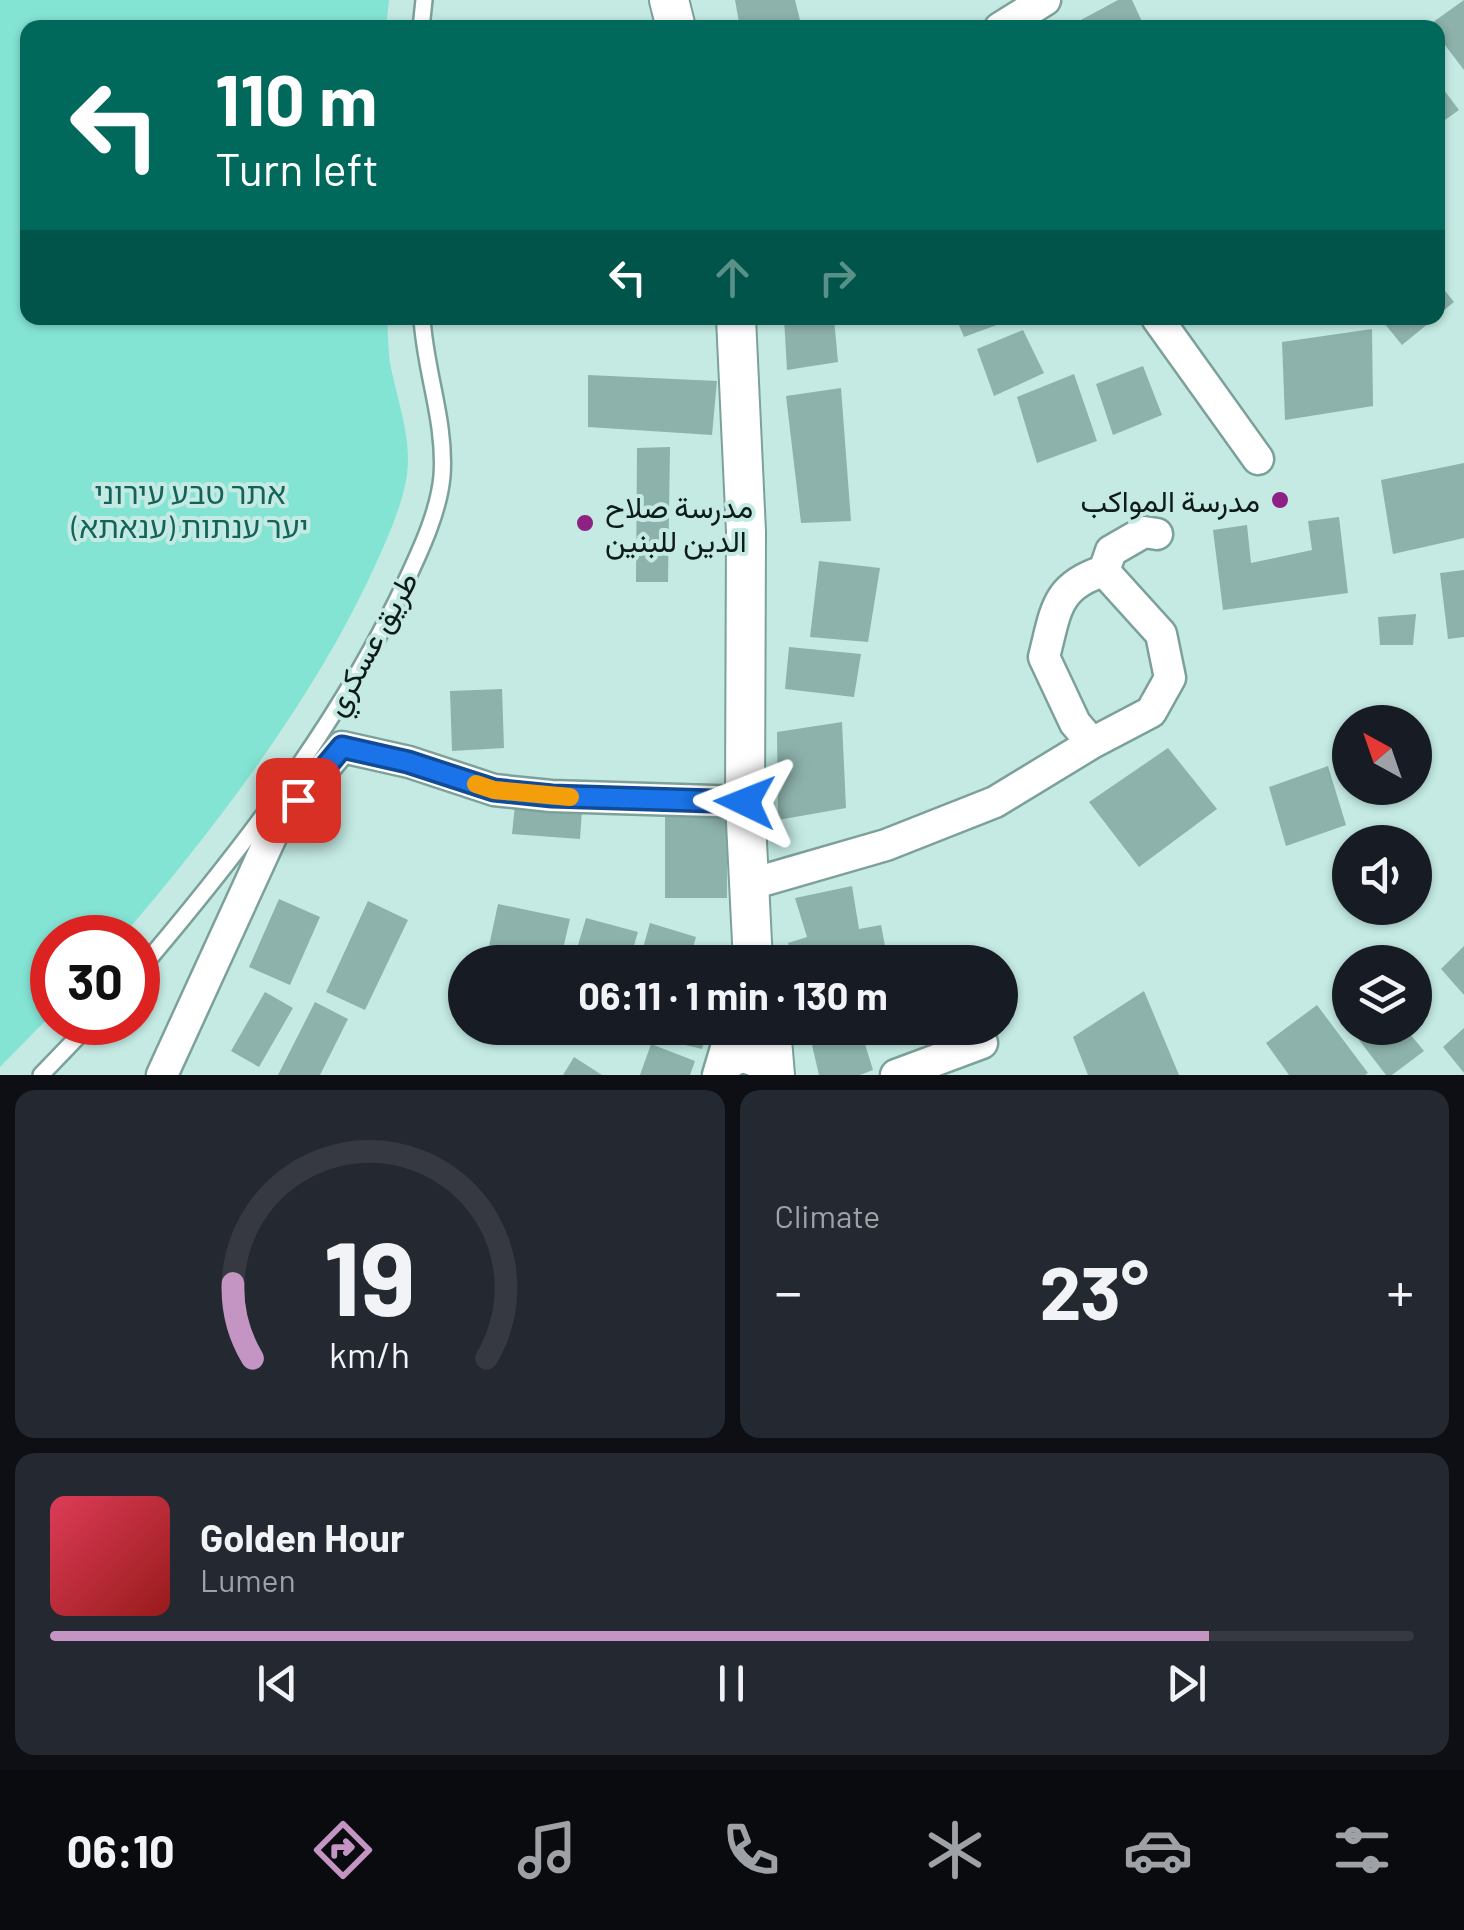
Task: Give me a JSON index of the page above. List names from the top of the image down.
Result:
{
  "streets": {
    "lane": ["طريق عسكري"]
  },
  "parks": ["אתר טבע עירוני יער ענתות (ענאתא)"],
  "places": ["مدرسة المواكب", "مدرسة صلاح الدين للبنين"],
  "north": "top left",
  "page": {
    "turn": ["110 m", "Turn left"],
    "limit": "30",
    "trip": "06:11 · 1 min · 130 m",
    "tile": "Climate",
    "heat": ["−", "23°", "+"],
    "song": ["Golden Hour", "Lumen"],
    "tabs": "06:10",
    "gauge": ["19", "km/h"]
  }
}
